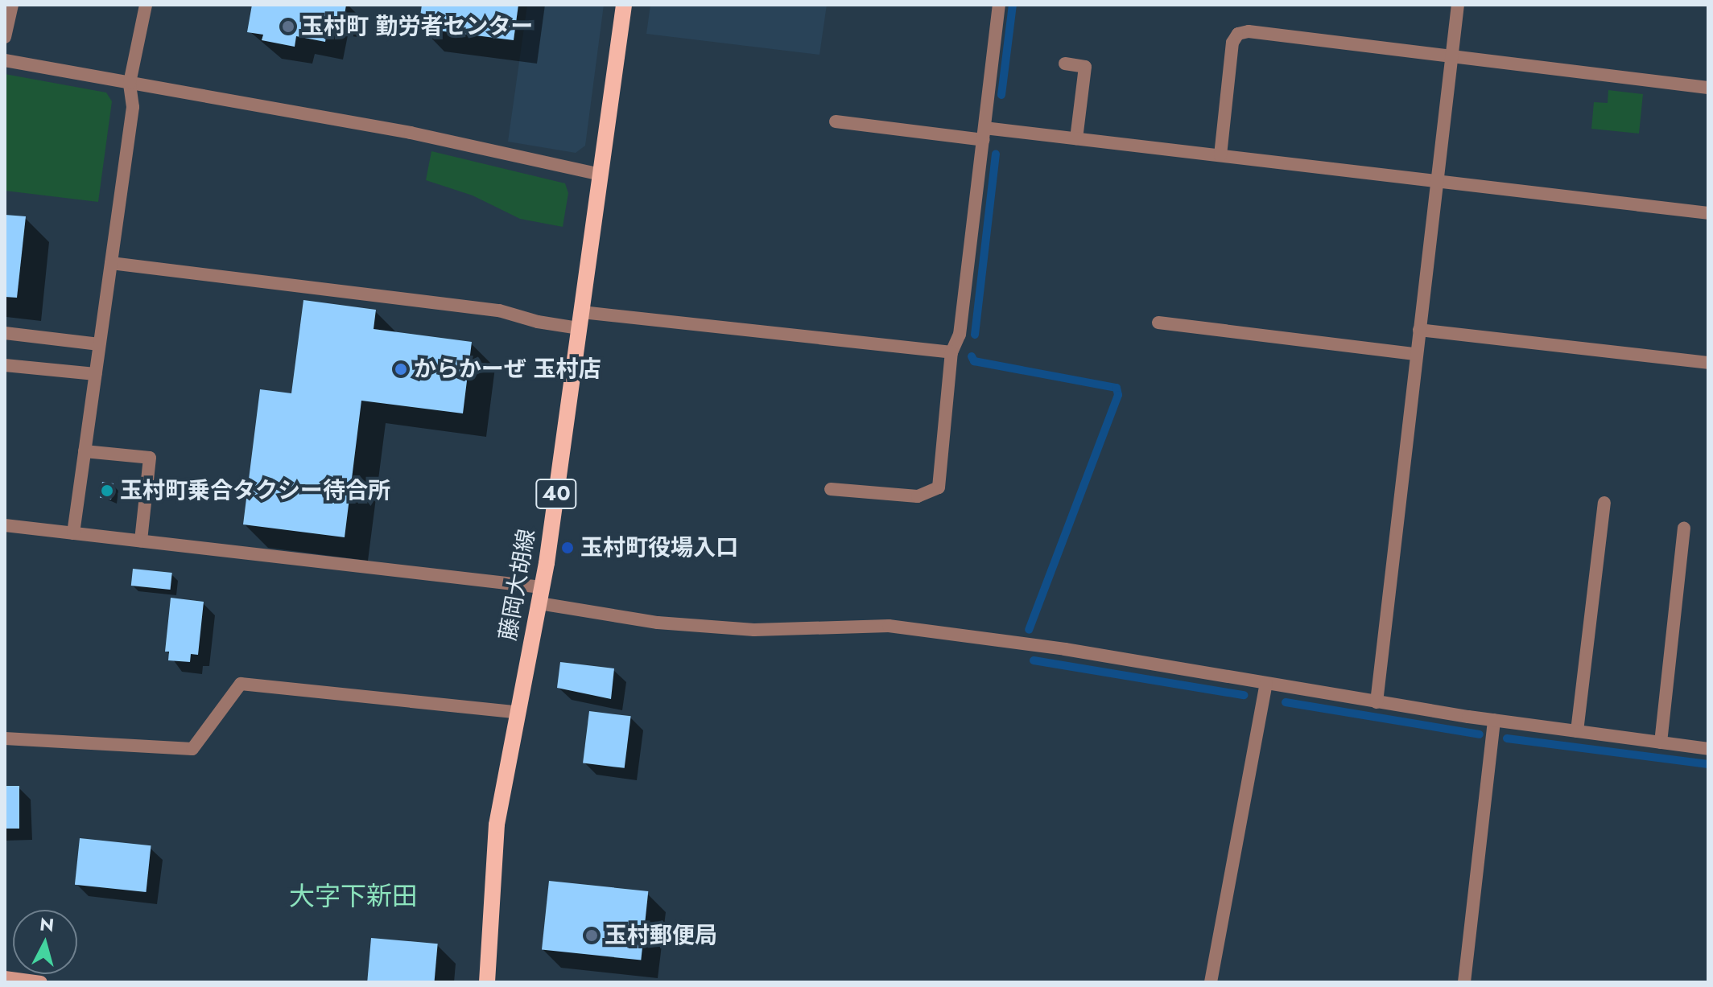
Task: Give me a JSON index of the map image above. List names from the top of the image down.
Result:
{
  "streets": {
    "main road": ["40", "藤岡大胡線"]
  },
  "districts": ["大字下新田"],
  "places": [
    "玉村町 勤労者センター",
    "からかーぜ 玉村店",
    "玉村町乗合タクシー待合所",
    "玉村町役場入口",
    "玉村郵便局"
  ],
  "north": "top"
}
